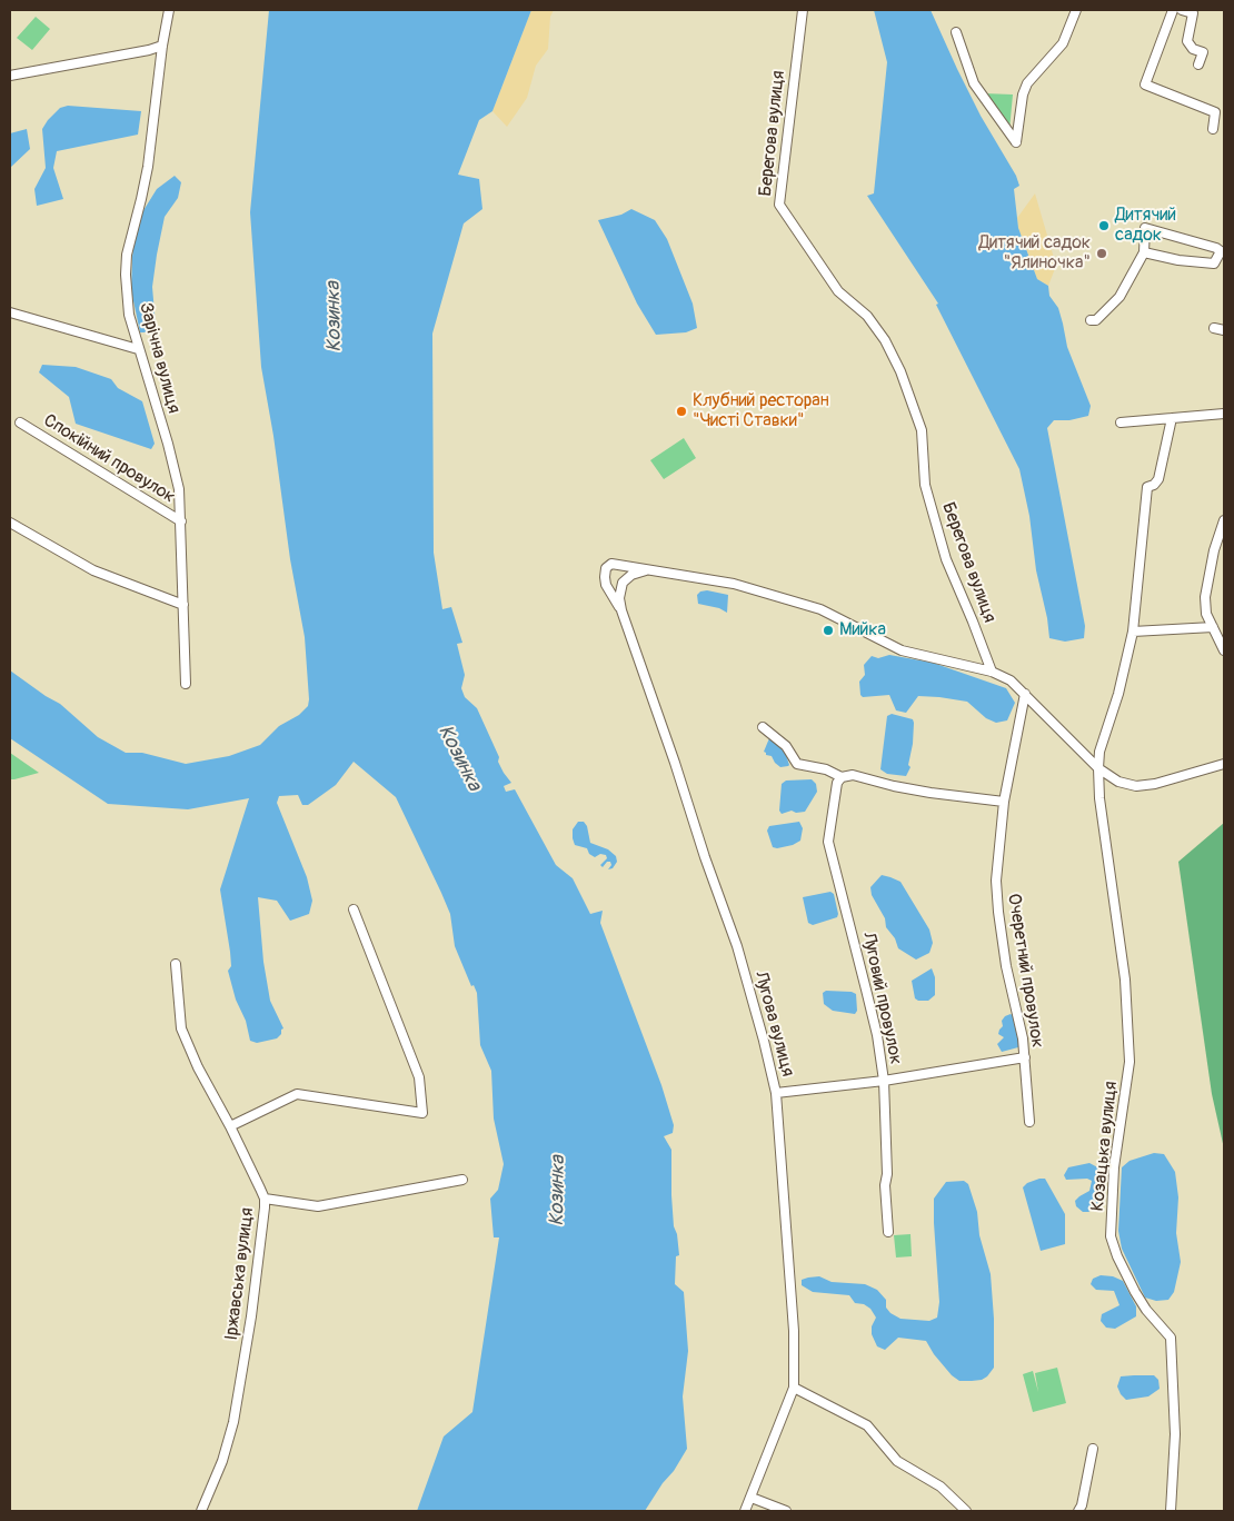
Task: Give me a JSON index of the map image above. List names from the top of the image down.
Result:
{
  "streets": {
    "street": [
      "Берегова вулиця",
      "Зарічна вулиця",
      "Спокійний провулок",
      "Очеретний провулок",
      "Луговий провулок",
      "Лугова вулиця",
      "Козацька вулиця",
      "Іржавська вулиця"
    ]
  },
  "crossings": [
    ["Зарічна вулиця", "Спокійний провулок"]
  ],
  "water": ["Козинка"],
  "places": [
    "Дитячий садок",
    "Дитячий садок \"Ялиночка\"",
    "Клубний ресторан \"Чисті Ставки\"",
    "Мийка"
  ]
}
